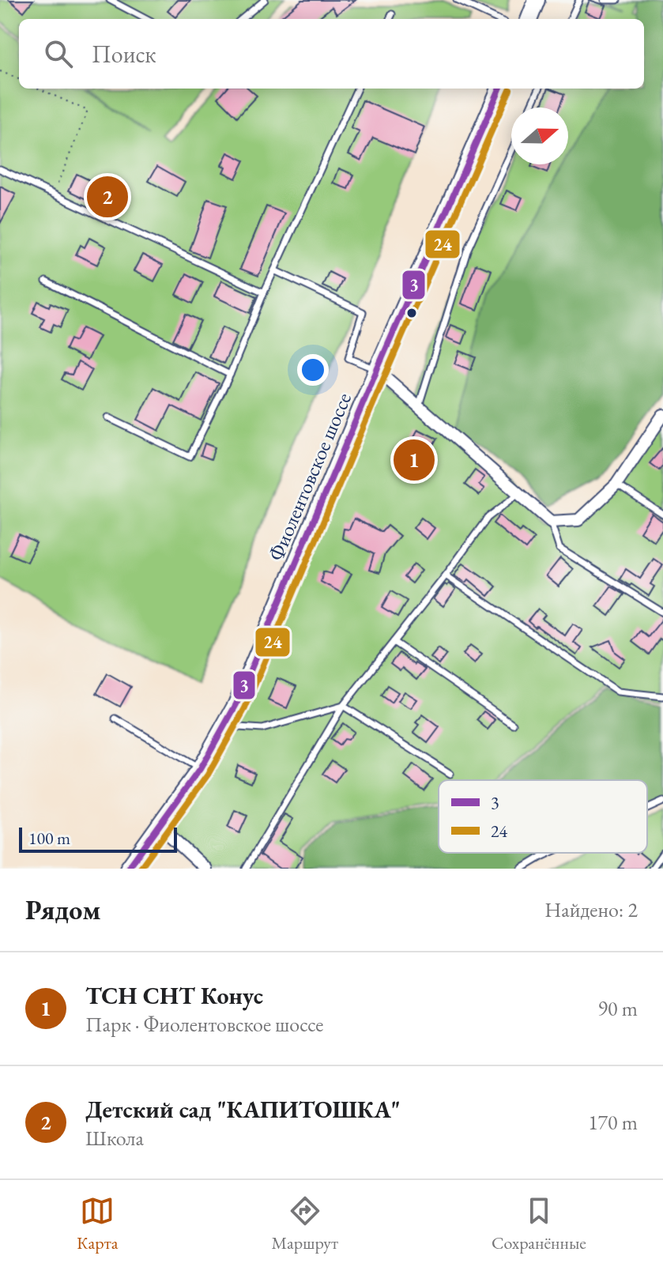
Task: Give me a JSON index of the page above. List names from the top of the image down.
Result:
{
  "streets": {
    "main road": ["Фиолентовское шоссе"]
  },
  "lines": ["transit line 3", "transit line 24"],
  "legend": ["3", "24"],
  "scale_bar": "100 m",
  "north": "right",
  "page": {
    "search": "Поиск",
    "pins": ["2", "1"],
    "scale": "100 m",
    "heading": ["Рядом", "Найдено: 2"],
    "list": [
      {
        "mark": "1",
        "name": "ТСН СНТ Конус",
        "note": "Парк · Фиолентовское шоссе",
        "value": "90 m"
      },
      {
        "mark": "2",
        "name": "Детский сад \"КАПИТОШКА\"",
        "note": "Школа",
        "value": "170 m"
      }
    ],
    "nav": ["Карта", "Маршрут", "Сохранённые"]
  }
}
